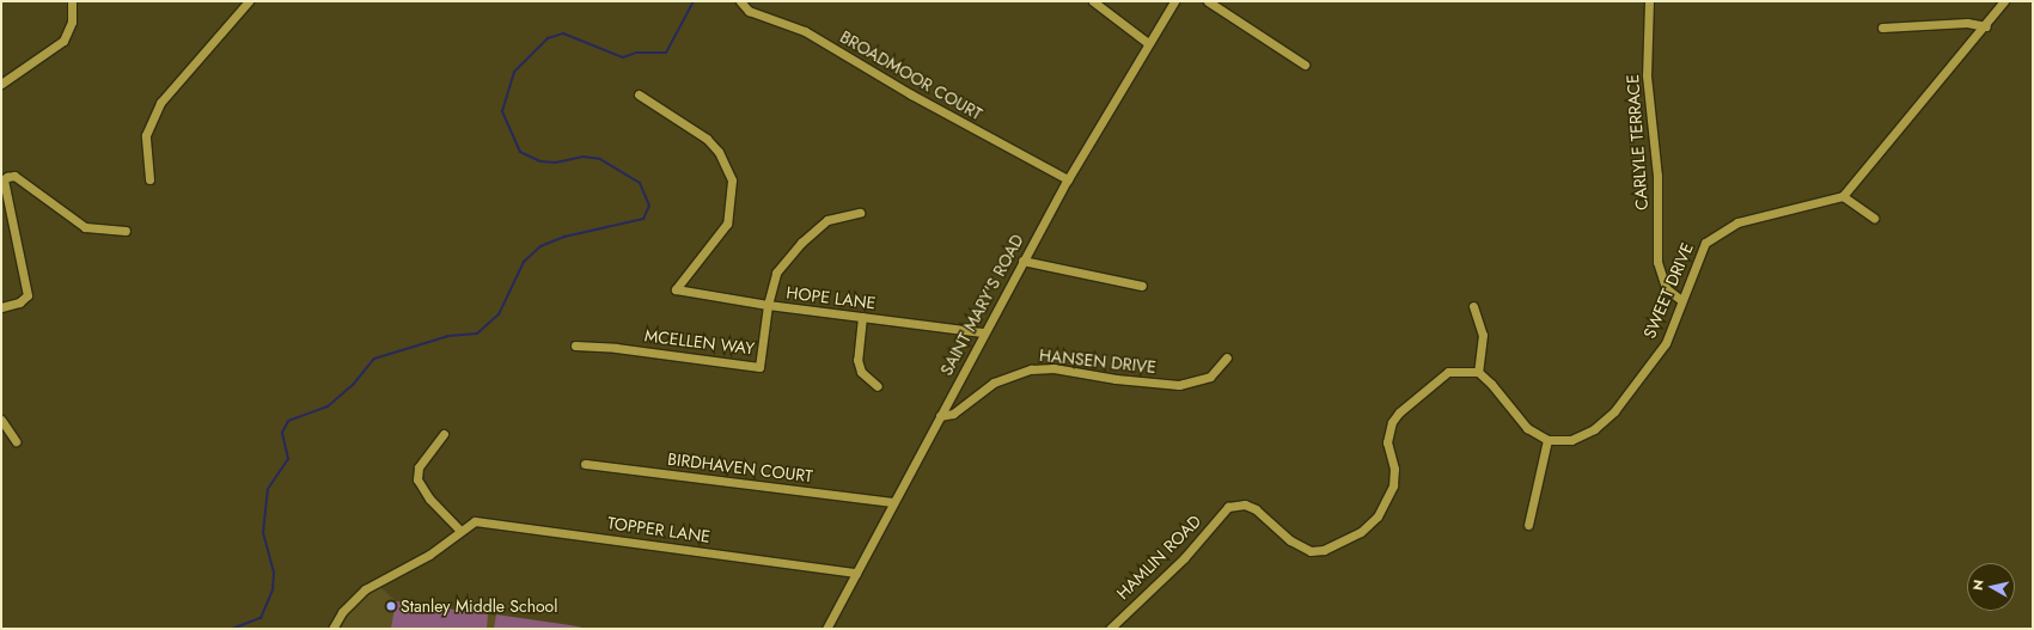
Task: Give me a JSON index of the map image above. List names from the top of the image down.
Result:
{
  "streets": {
    "street": [
      "BROADMOOR COURT",
      "CARLYLE TERRACE",
      "SWEET DRIVE",
      "HOPE LANE",
      "SAINT MARY'S ROAD",
      "MCELLEN WAY",
      "HANSEN DRIVE",
      "BIRDHAVEN COURT",
      "TOPPER LANE",
      "HAMLIN ROAD"
    ]
  },
  "crossings": [
    ["BROADMOOR COURT", "SAINT MARY'S ROAD"],
    ["CARLYLE TERRACE", "SWEET DRIVE"],
    ["HOPE LANE", "SAINT MARY'S ROAD"],
    ["HOPE LANE", "MCELLEN WAY"],
    ["SAINT MARY'S ROAD", "HANSEN DRIVE"],
    ["SAINT MARY'S ROAD", "BIRDHAVEN COURT"],
    ["SAINT MARY'S ROAD", "TOPPER LANE"]
  ],
  "places": ["Stanley Middle School"],
  "north": "left"
}
